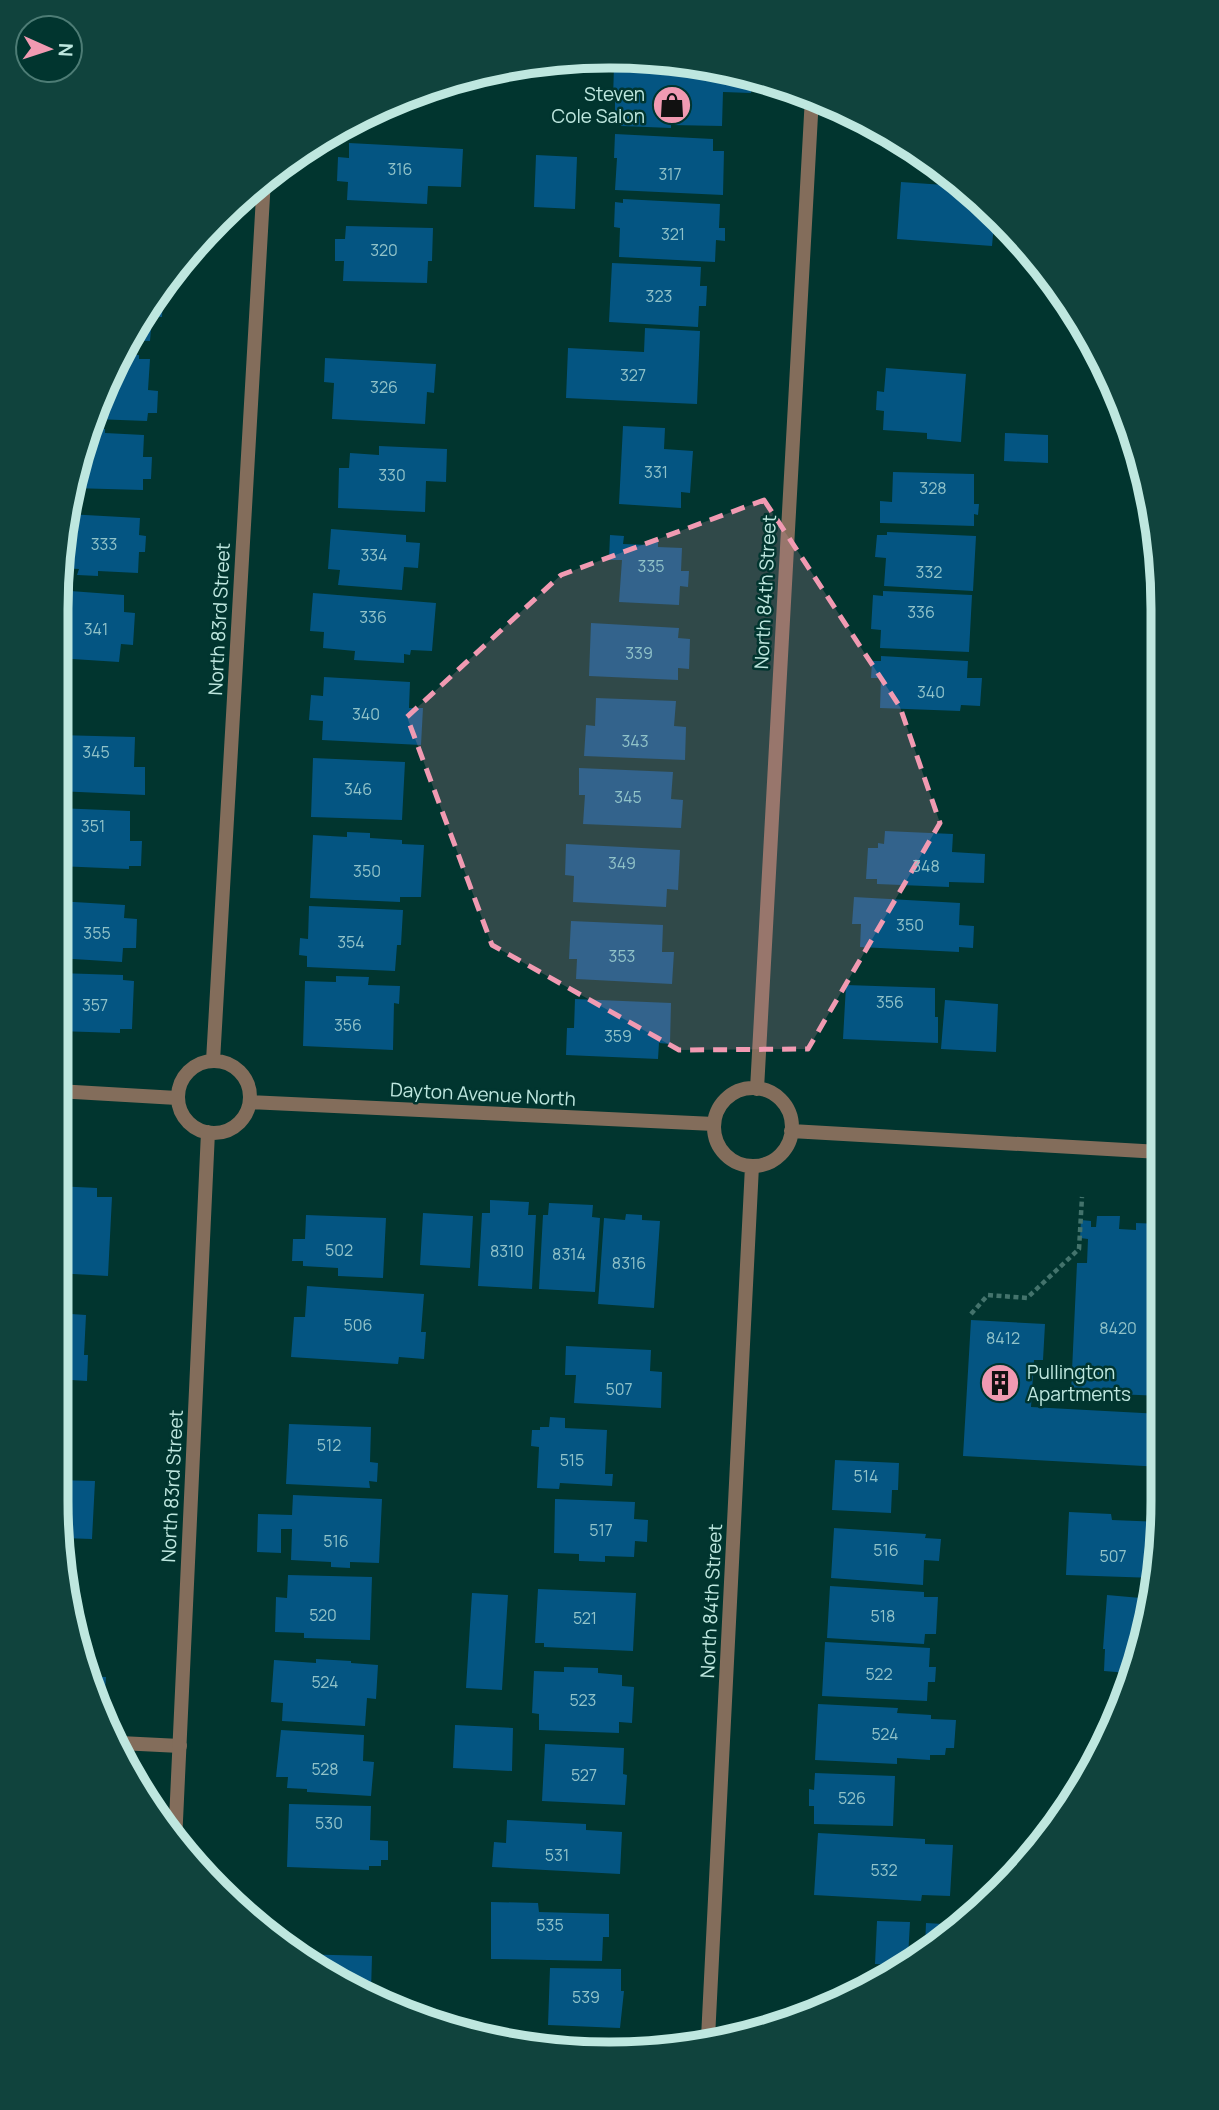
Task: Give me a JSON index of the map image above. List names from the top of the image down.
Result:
{
  "streets": {
    "street": ["North 84th Street", "North 83rd Street", "Dayton Avenue North"]
  },
  "crossings": [
    ["North 84th Street", "Dayton Avenue North"],
    ["North 83rd Street", "Dayton Avenue North"]
  ],
  "places": {
    "shop": ["Steven Cole Salon"],
    "building": ["Pullington Apartments"]
  },
  "house_numbers": [
    "316",
    "317",
    "321",
    "320",
    "323",
    "327",
    "326",
    "331",
    "330",
    "328",
    "333",
    "334",
    "335",
    "332",
    "336",
    "336",
    "341",
    "339",
    "340",
    "340",
    "343",
    "345",
    "346",
    "345",
    "351",
    "349",
    "348",
    "350",
    "350",
    "355",
    "354",
    "353",
    "356",
    "357",
    "356",
    "359",
    "502",
    "8310",
    "8314",
    "8316",
    "506",
    "8420",
    "8412",
    "507",
    "512",
    "515",
    "514",
    "517",
    "516",
    "516",
    "507",
    "520",
    "518",
    "521",
    "522",
    "524",
    "523",
    "524",
    "528",
    "527",
    "526",
    "530",
    "531",
    "532",
    "535",
    "539"
  ],
  "north": "right"
}
